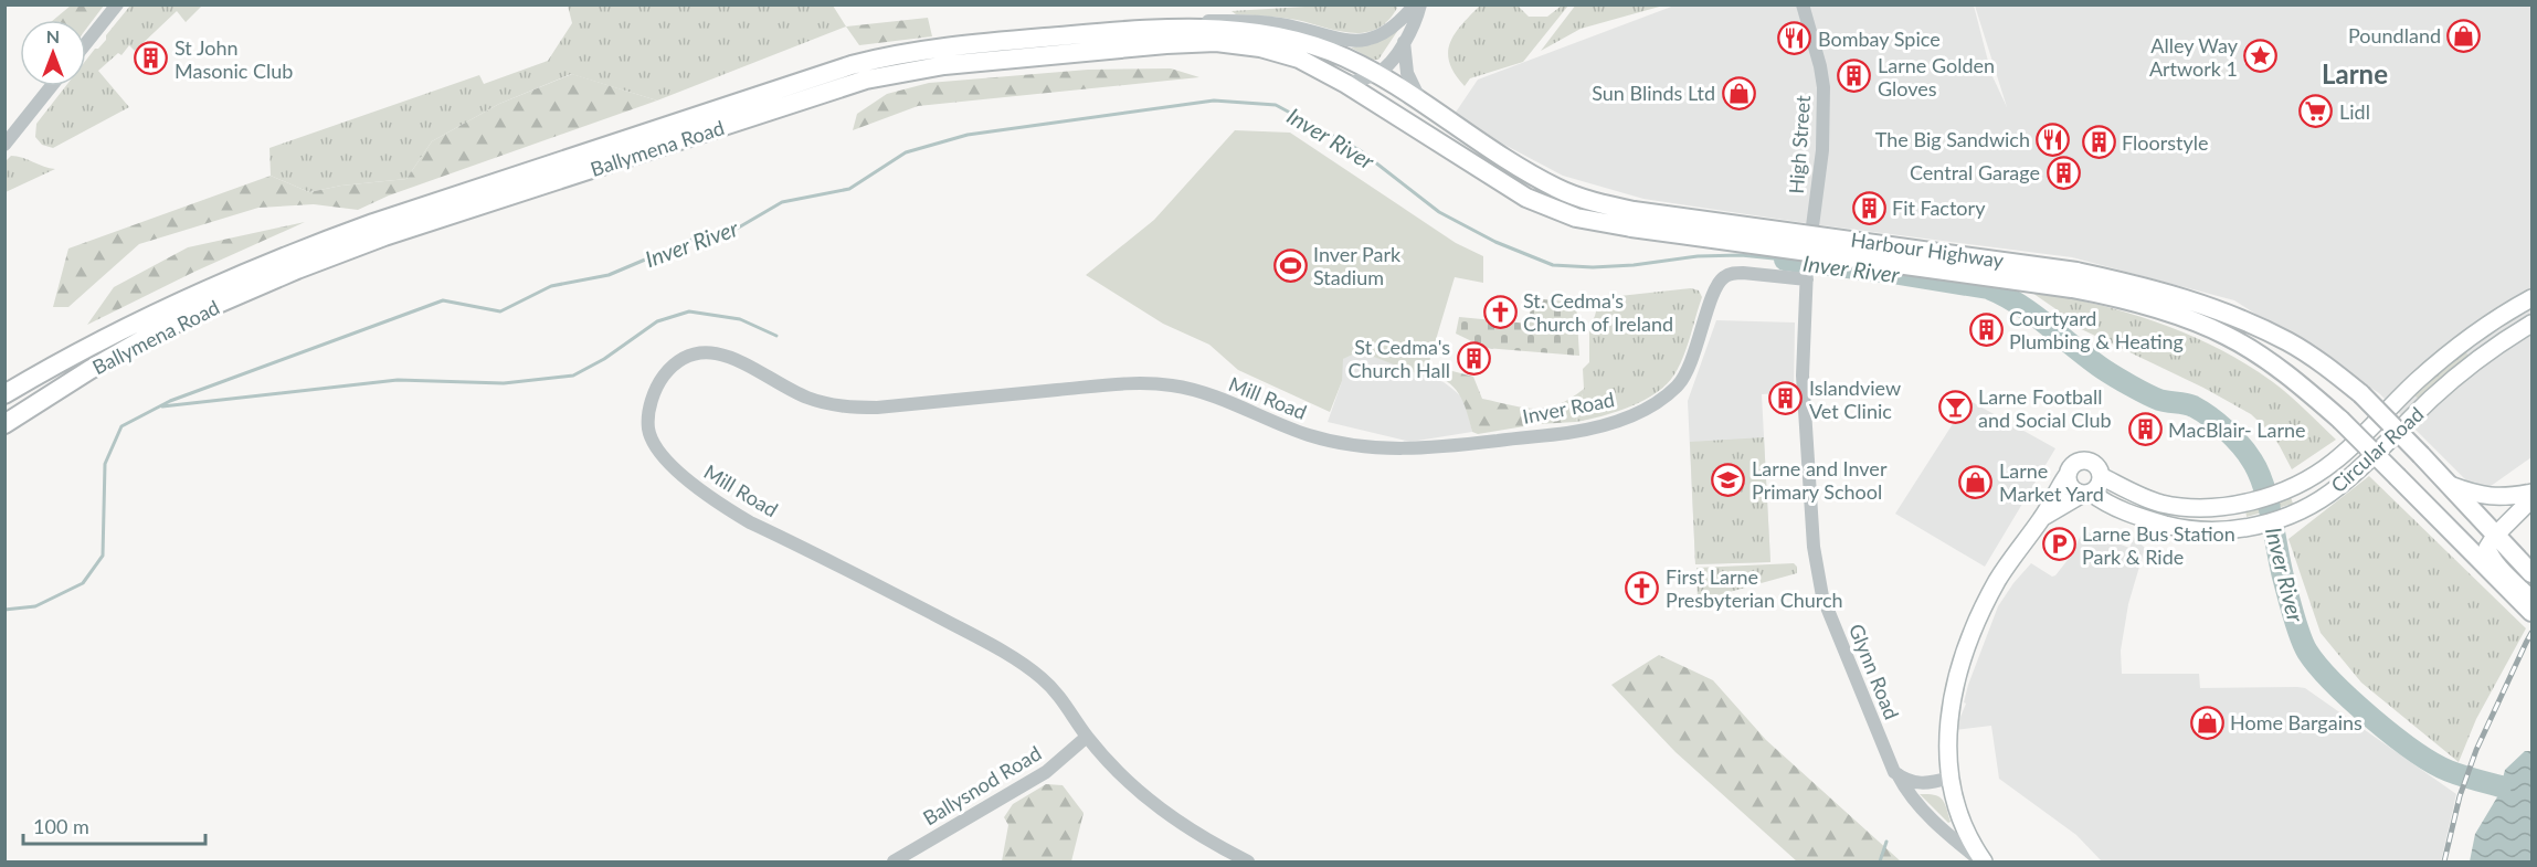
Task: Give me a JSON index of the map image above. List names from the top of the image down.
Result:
{
  "streets": {
    "highway": ["Ballymena Road"],
    "main road": ["Circular Road"],
    "street": [
      "High Street",
      "Mill Road",
      "Inver Road",
      "Glynn Road",
      "Ballysnod Road"
    ]
  },
  "crossings": [
    ["High Street", "Inver Road"],
    ["High Street", "Glynn Road"],
    ["Mill Road", "Inver Road"],
    ["Mill Road", "Ballysnod Road"],
    ["Inver Road", "Glynn Road"]
  ],
  "districts": ["Larne"],
  "water": ["Inver River"],
  "places": {
    "shop": [
      "Poundland",
      "Sun Blinds Ltd",
      "Larne Market Yard",
      "Home Bargains"
    ],
    "restaurant": ["Bombay Spice", "The Big Sandwich"],
    "place": ["Alley Way Artwork 1"],
    "building": [
      "St John Masonic Club",
      "Larne Golden Gloves",
      "Floorstyle",
      "Central Garage",
      "Fit Factory",
      "Courtyard Plumbing & Heating",
      "St Cedma's Church Hall",
      "Islandview Vet Clinic",
      "MacBlair- Larne"
    ],
    "supermarket": ["Lidl"],
    "sports": ["Inver Park Stadium"],
    "church": ["St. Cedma's Church of Ireland", "First Larne Presbyterian Church"],
    "bar": ["Larne Football and Social Club"],
    "school or university": ["Larne and Inver Primary School"],
    "parking": ["Larne Bus Station Park & Ride"]
  },
  "scale_bar": "100 m",
  "north": "top"
}
